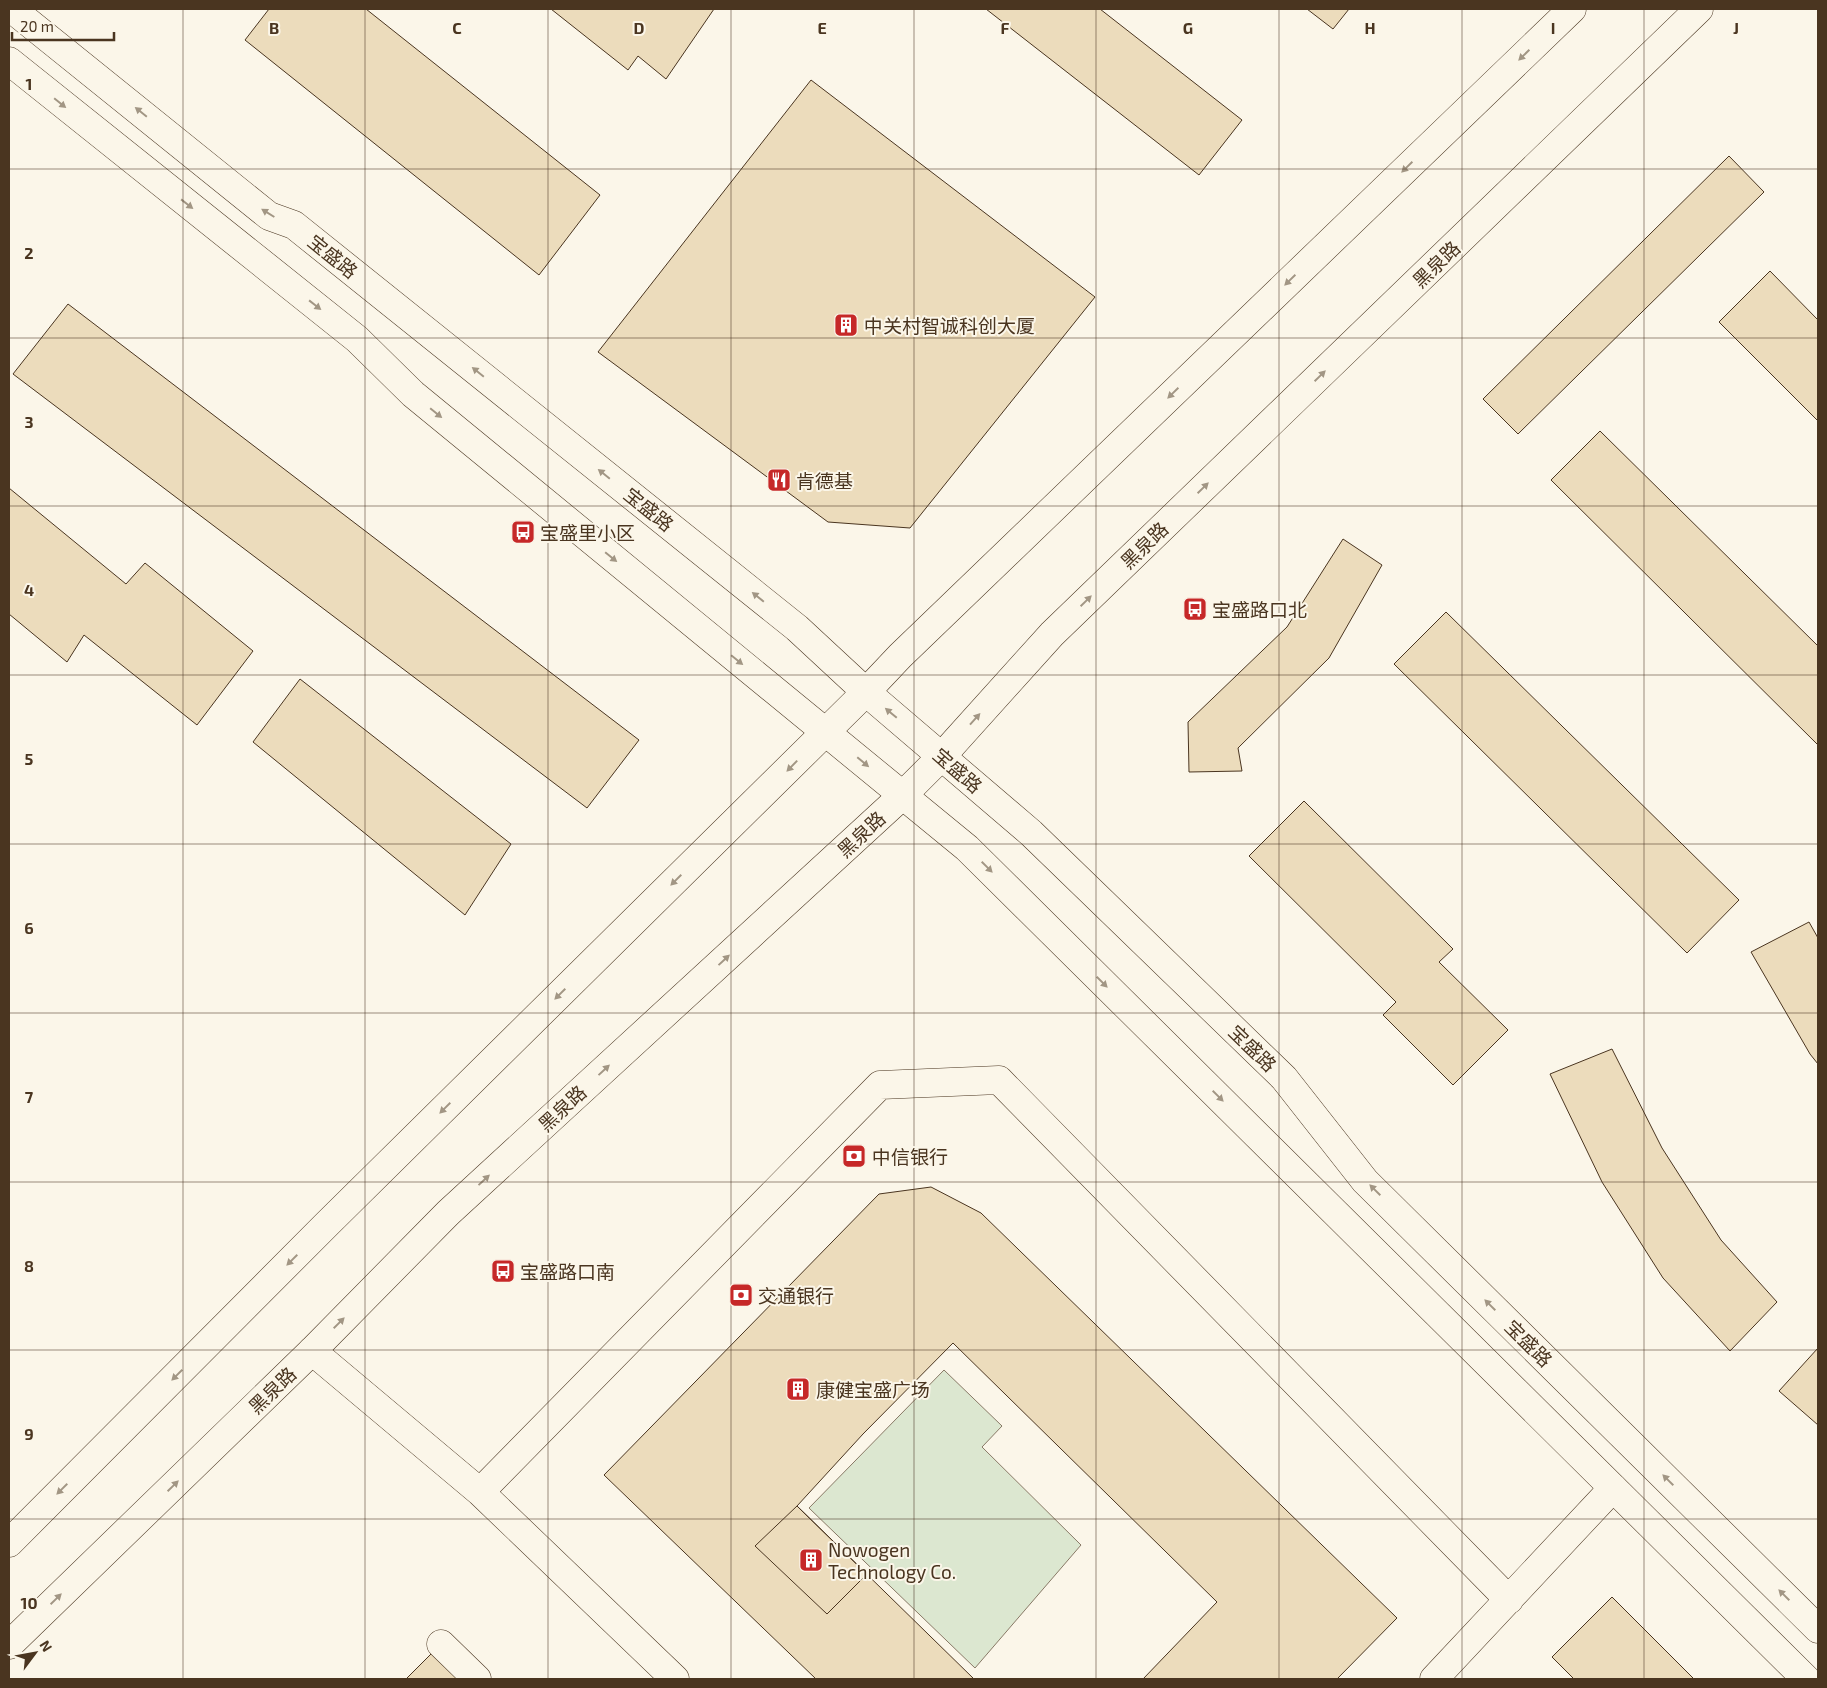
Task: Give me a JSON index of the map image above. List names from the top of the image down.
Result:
{
  "streets": {
    "street": ["宝盛路", "黑泉路"]
  },
  "crossings": [
    ["宝盛路", "黑泉路"]
  ],
  "places": {
    "building": ["中关村智诚科创大厦", "康健宝盛广场", "Nowogen Technology Co."],
    "restaurant": ["肯德基"],
    "bus stop": ["宝盛里小区", "宝盛路口北", "宝盛路口南"],
    "bank": ["中信银行", "交通银行"]
  },
  "scale_bar": "20 m",
  "north": "top right",
  "grid": {
    "columns": [
      "B",
      "C",
      "D",
      "E",
      "F",
      "G",
      "H",
      "I",
      "J"
    ],
    "rows": [
      "1",
      "2",
      "3",
      "4",
      "5",
      "6",
      "7",
      "8",
      "9",
      "10"
    ]
  }
}
